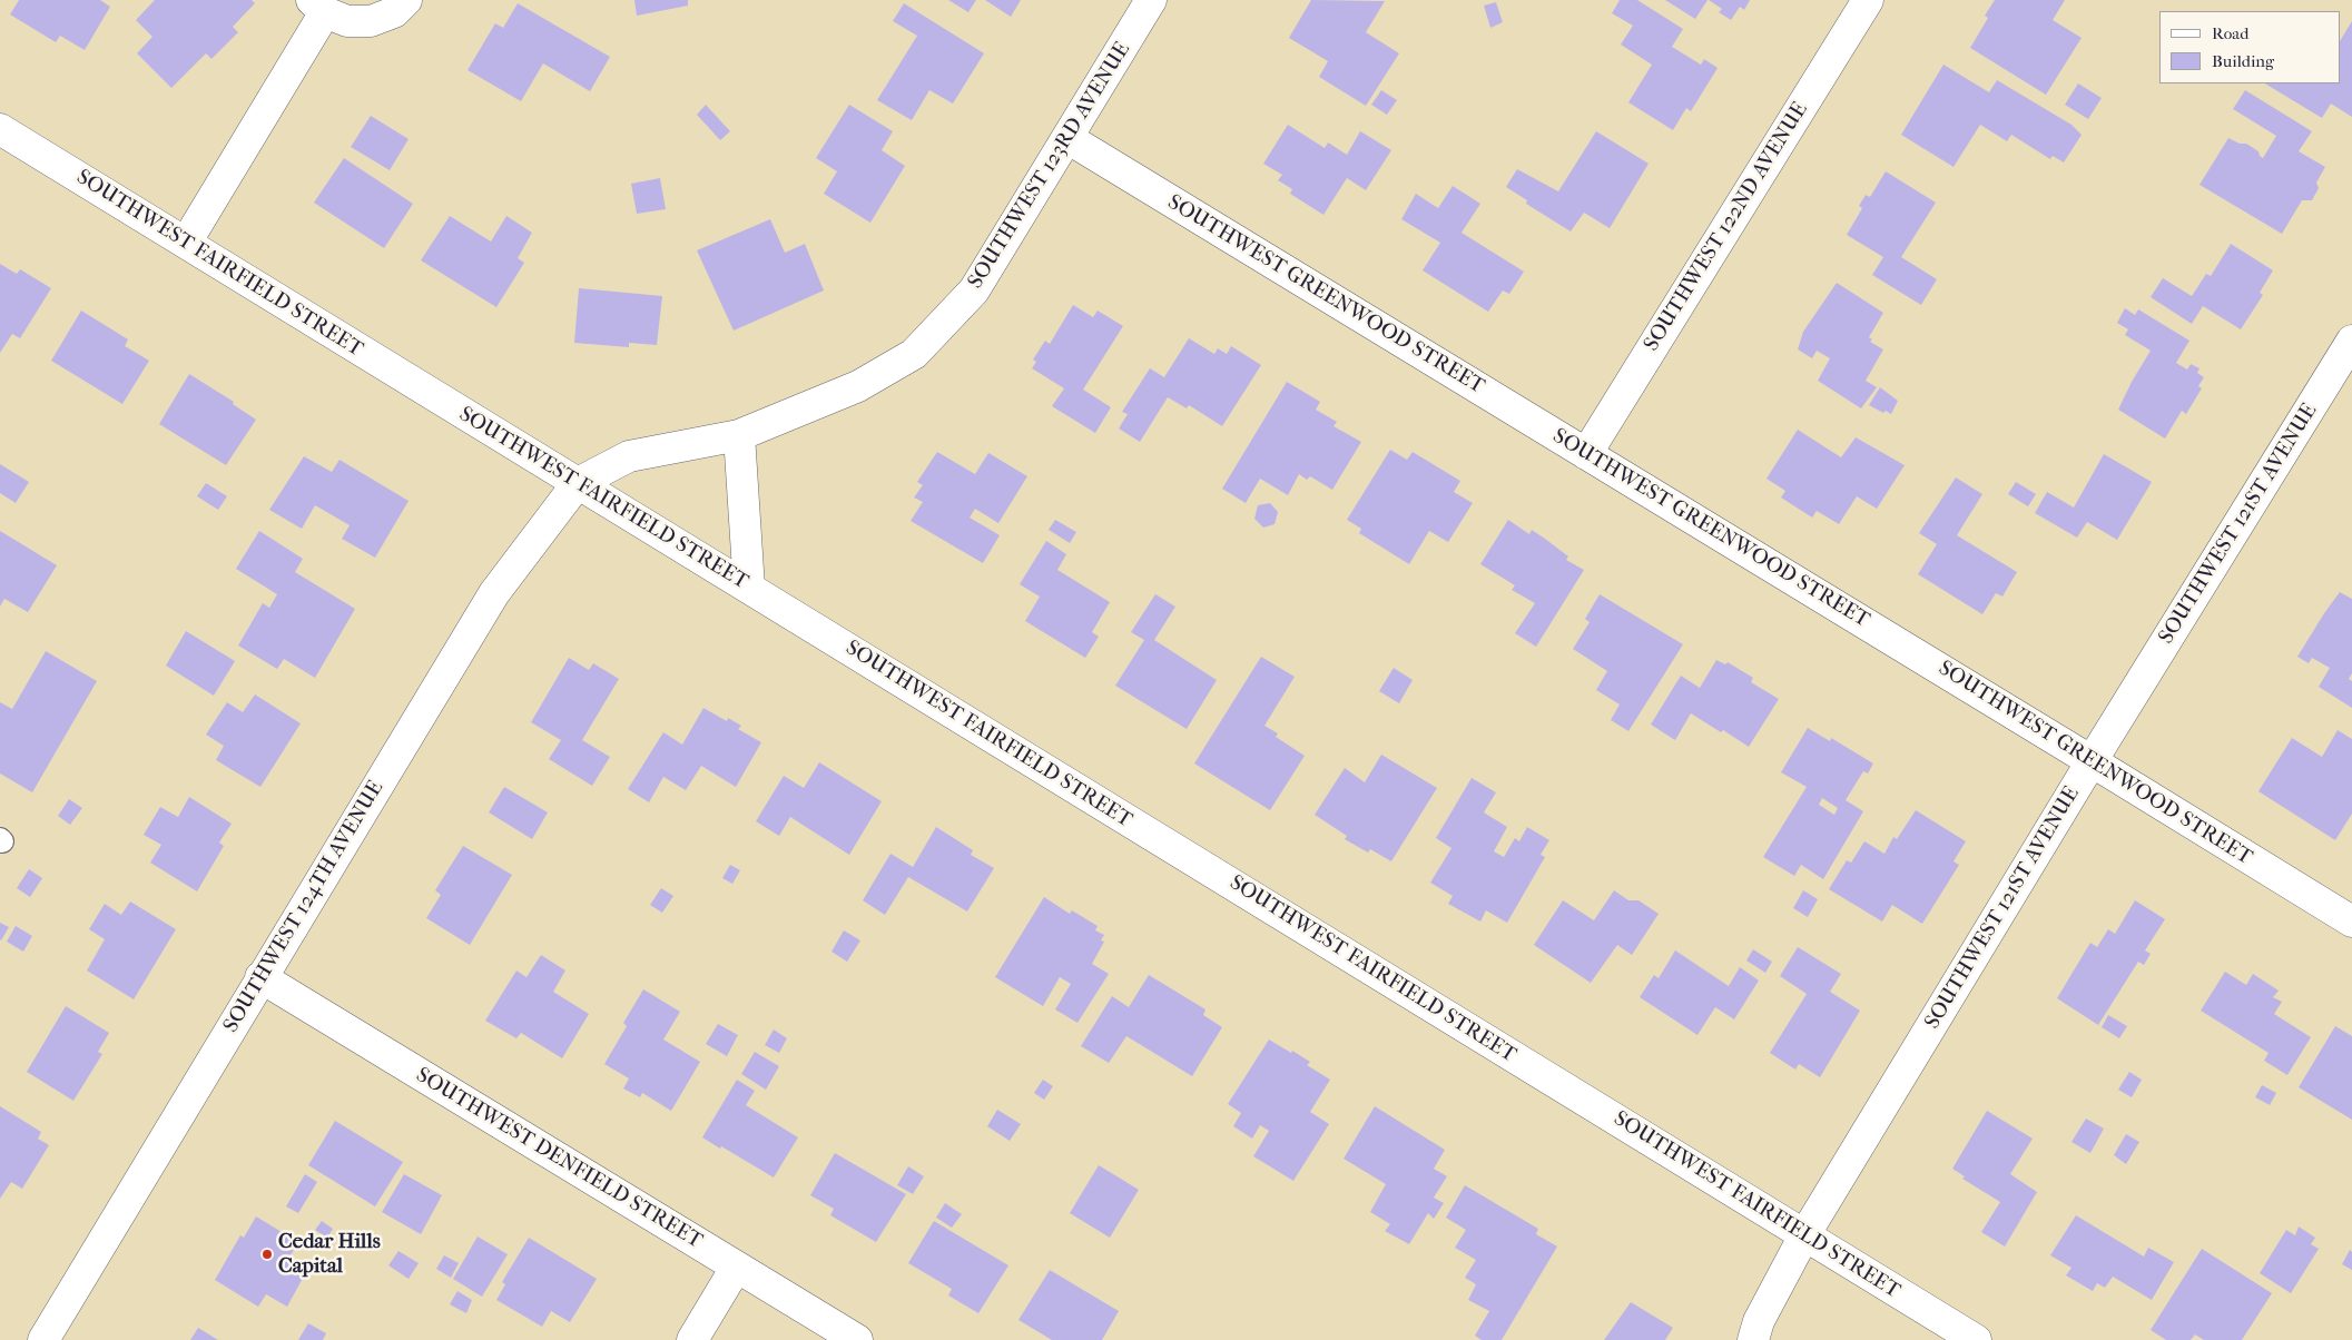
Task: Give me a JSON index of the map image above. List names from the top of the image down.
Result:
{
  "streets": {
    "street": [
      "SOUTHWEST 123RD AVENUE",
      "SOUTHWEST 122ND AVENUE",
      "SOUTHWEST FAIRFIELD STREET",
      "SOUTHWEST GREENWOOD STREET",
      "SOUTHWEST 121ST AVENUE",
      "SOUTHWEST 124TH AVENUE",
      "SOUTHWEST DENFIELD STREET"
    ]
  },
  "crossings": [
    ["SOUTHWEST 123RD AVENUE", "SOUTHWEST FAIRFIELD STREET"],
    ["SOUTHWEST 123RD AVENUE", "SOUTHWEST GREENWOOD STREET"],
    ["SOUTHWEST 123RD AVENUE", "SOUTHWEST 124TH AVENUE"],
    ["SOUTHWEST 122ND AVENUE", "SOUTHWEST GREENWOOD STREET"],
    ["SOUTHWEST FAIRFIELD STREET", "SOUTHWEST 121ST AVENUE"],
    ["SOUTHWEST FAIRFIELD STREET", "SOUTHWEST 124TH AVENUE"],
    ["SOUTHWEST GREENWOOD STREET", "SOUTHWEST 121ST AVENUE"],
    ["SOUTHWEST 124TH AVENUE", "SOUTHWEST DENFIELD STREET"]
  ],
  "places": ["Cedar Hills Capital"],
  "legend": ["Road", "Building"]
}
